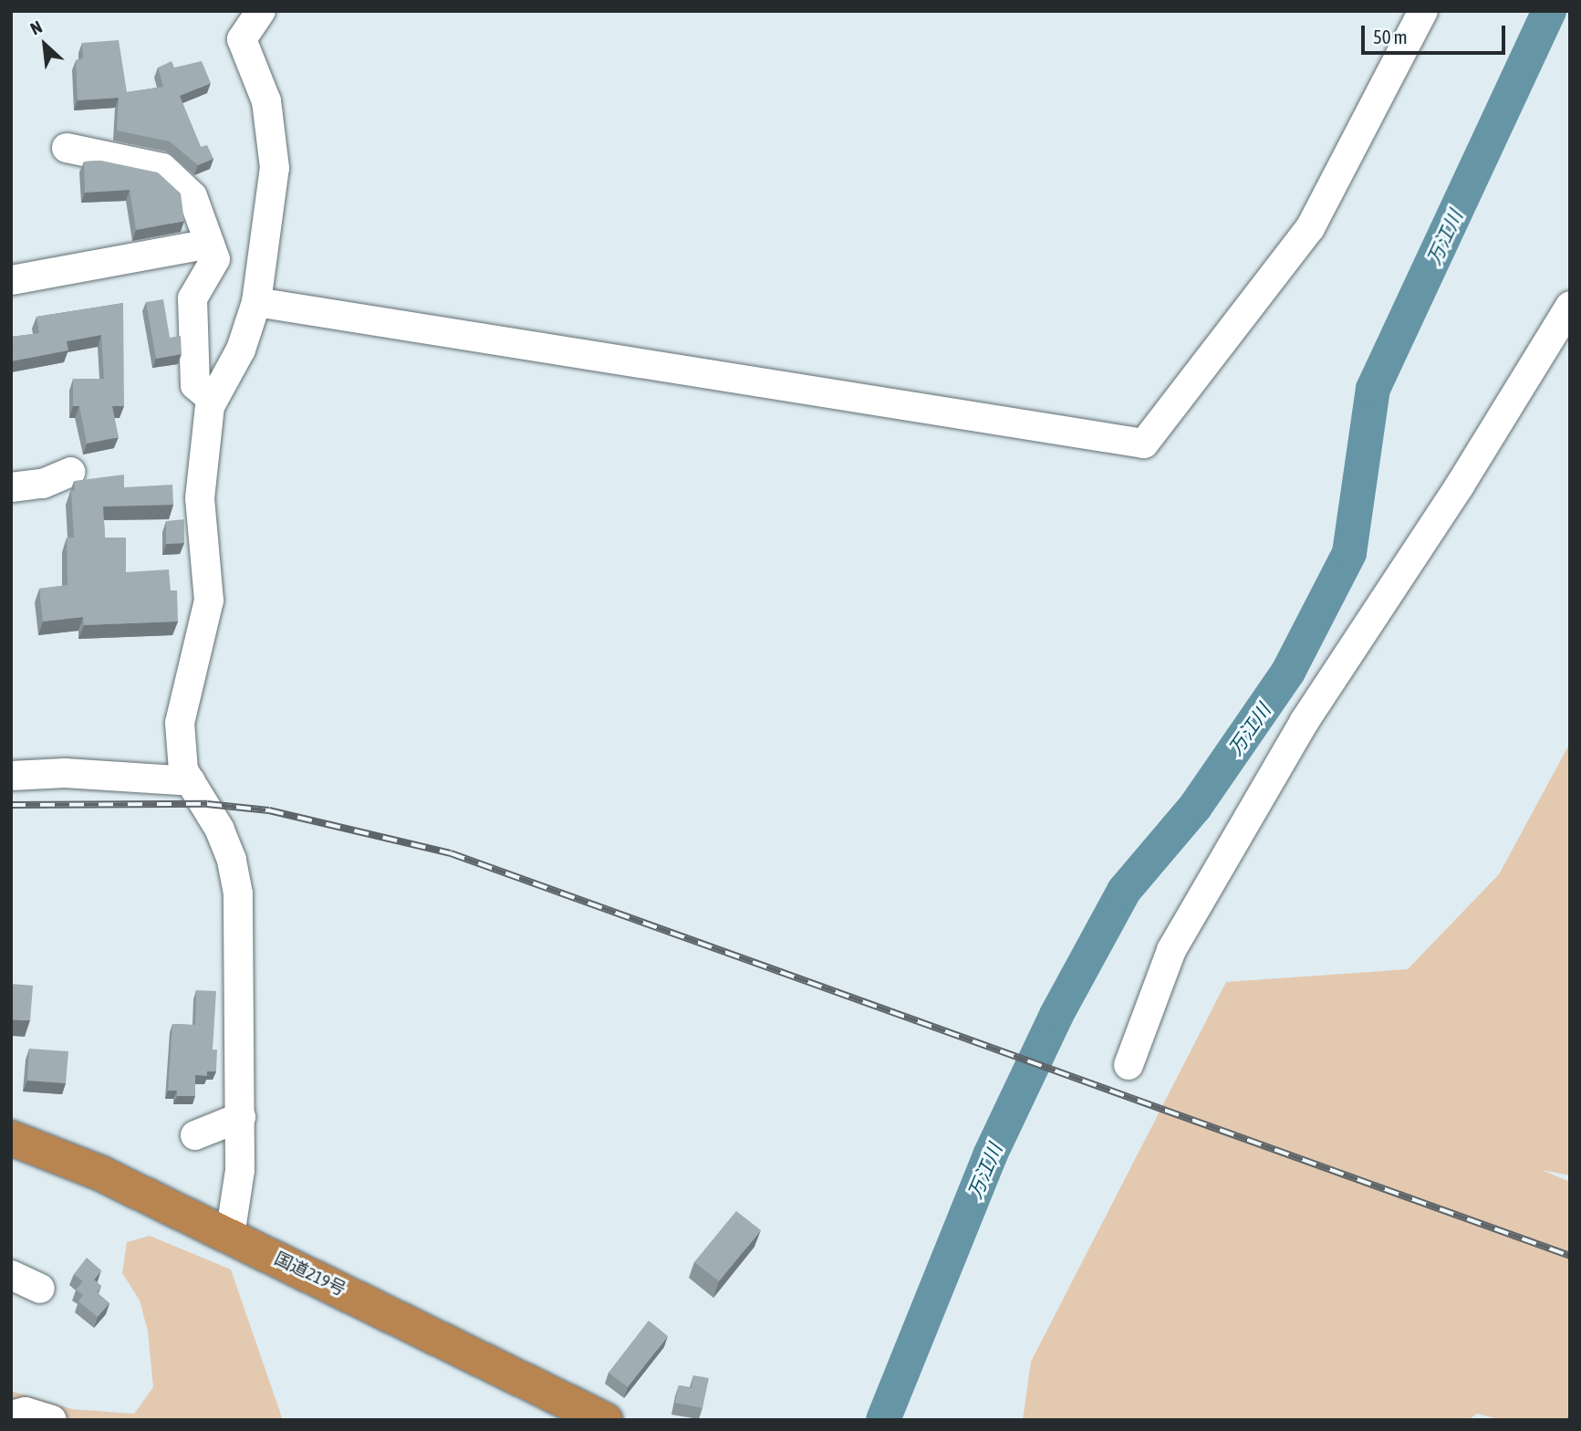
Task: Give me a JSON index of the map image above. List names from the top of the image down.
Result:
{
  "streets": {
    "highway": ["国道219号"]
  },
  "water": ["万江川"],
  "scale_bar": "50 m",
  "north": "top left"
}
